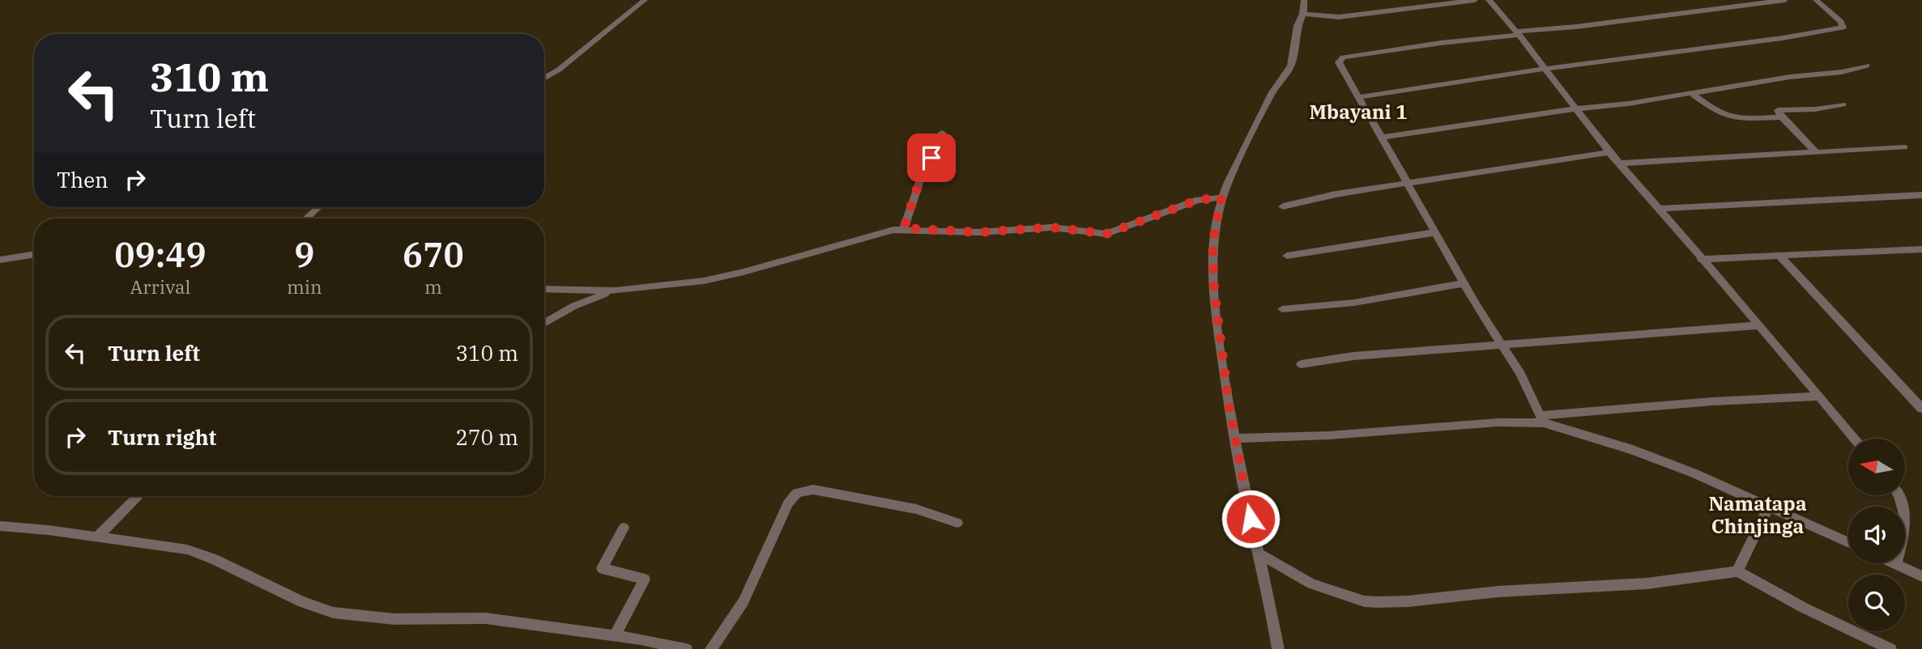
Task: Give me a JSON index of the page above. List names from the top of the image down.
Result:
{
  "districts": ["Mbayani 1", "Namatapa Chinjinga"],
  "north": "left",
  "page": {
    "turn": ["310 m", "Turn left"],
    "then": "Then",
    "eta": [
      "09:49",
      "Arrival",
      "9",
      "min",
      "670",
      "m"
    ],
    "list": [
      {
        "name": "Turn left",
        "value": "310 m"
      },
      {
        "name": "Turn right",
        "value": "270 m"
      }
    ]
  }
}
